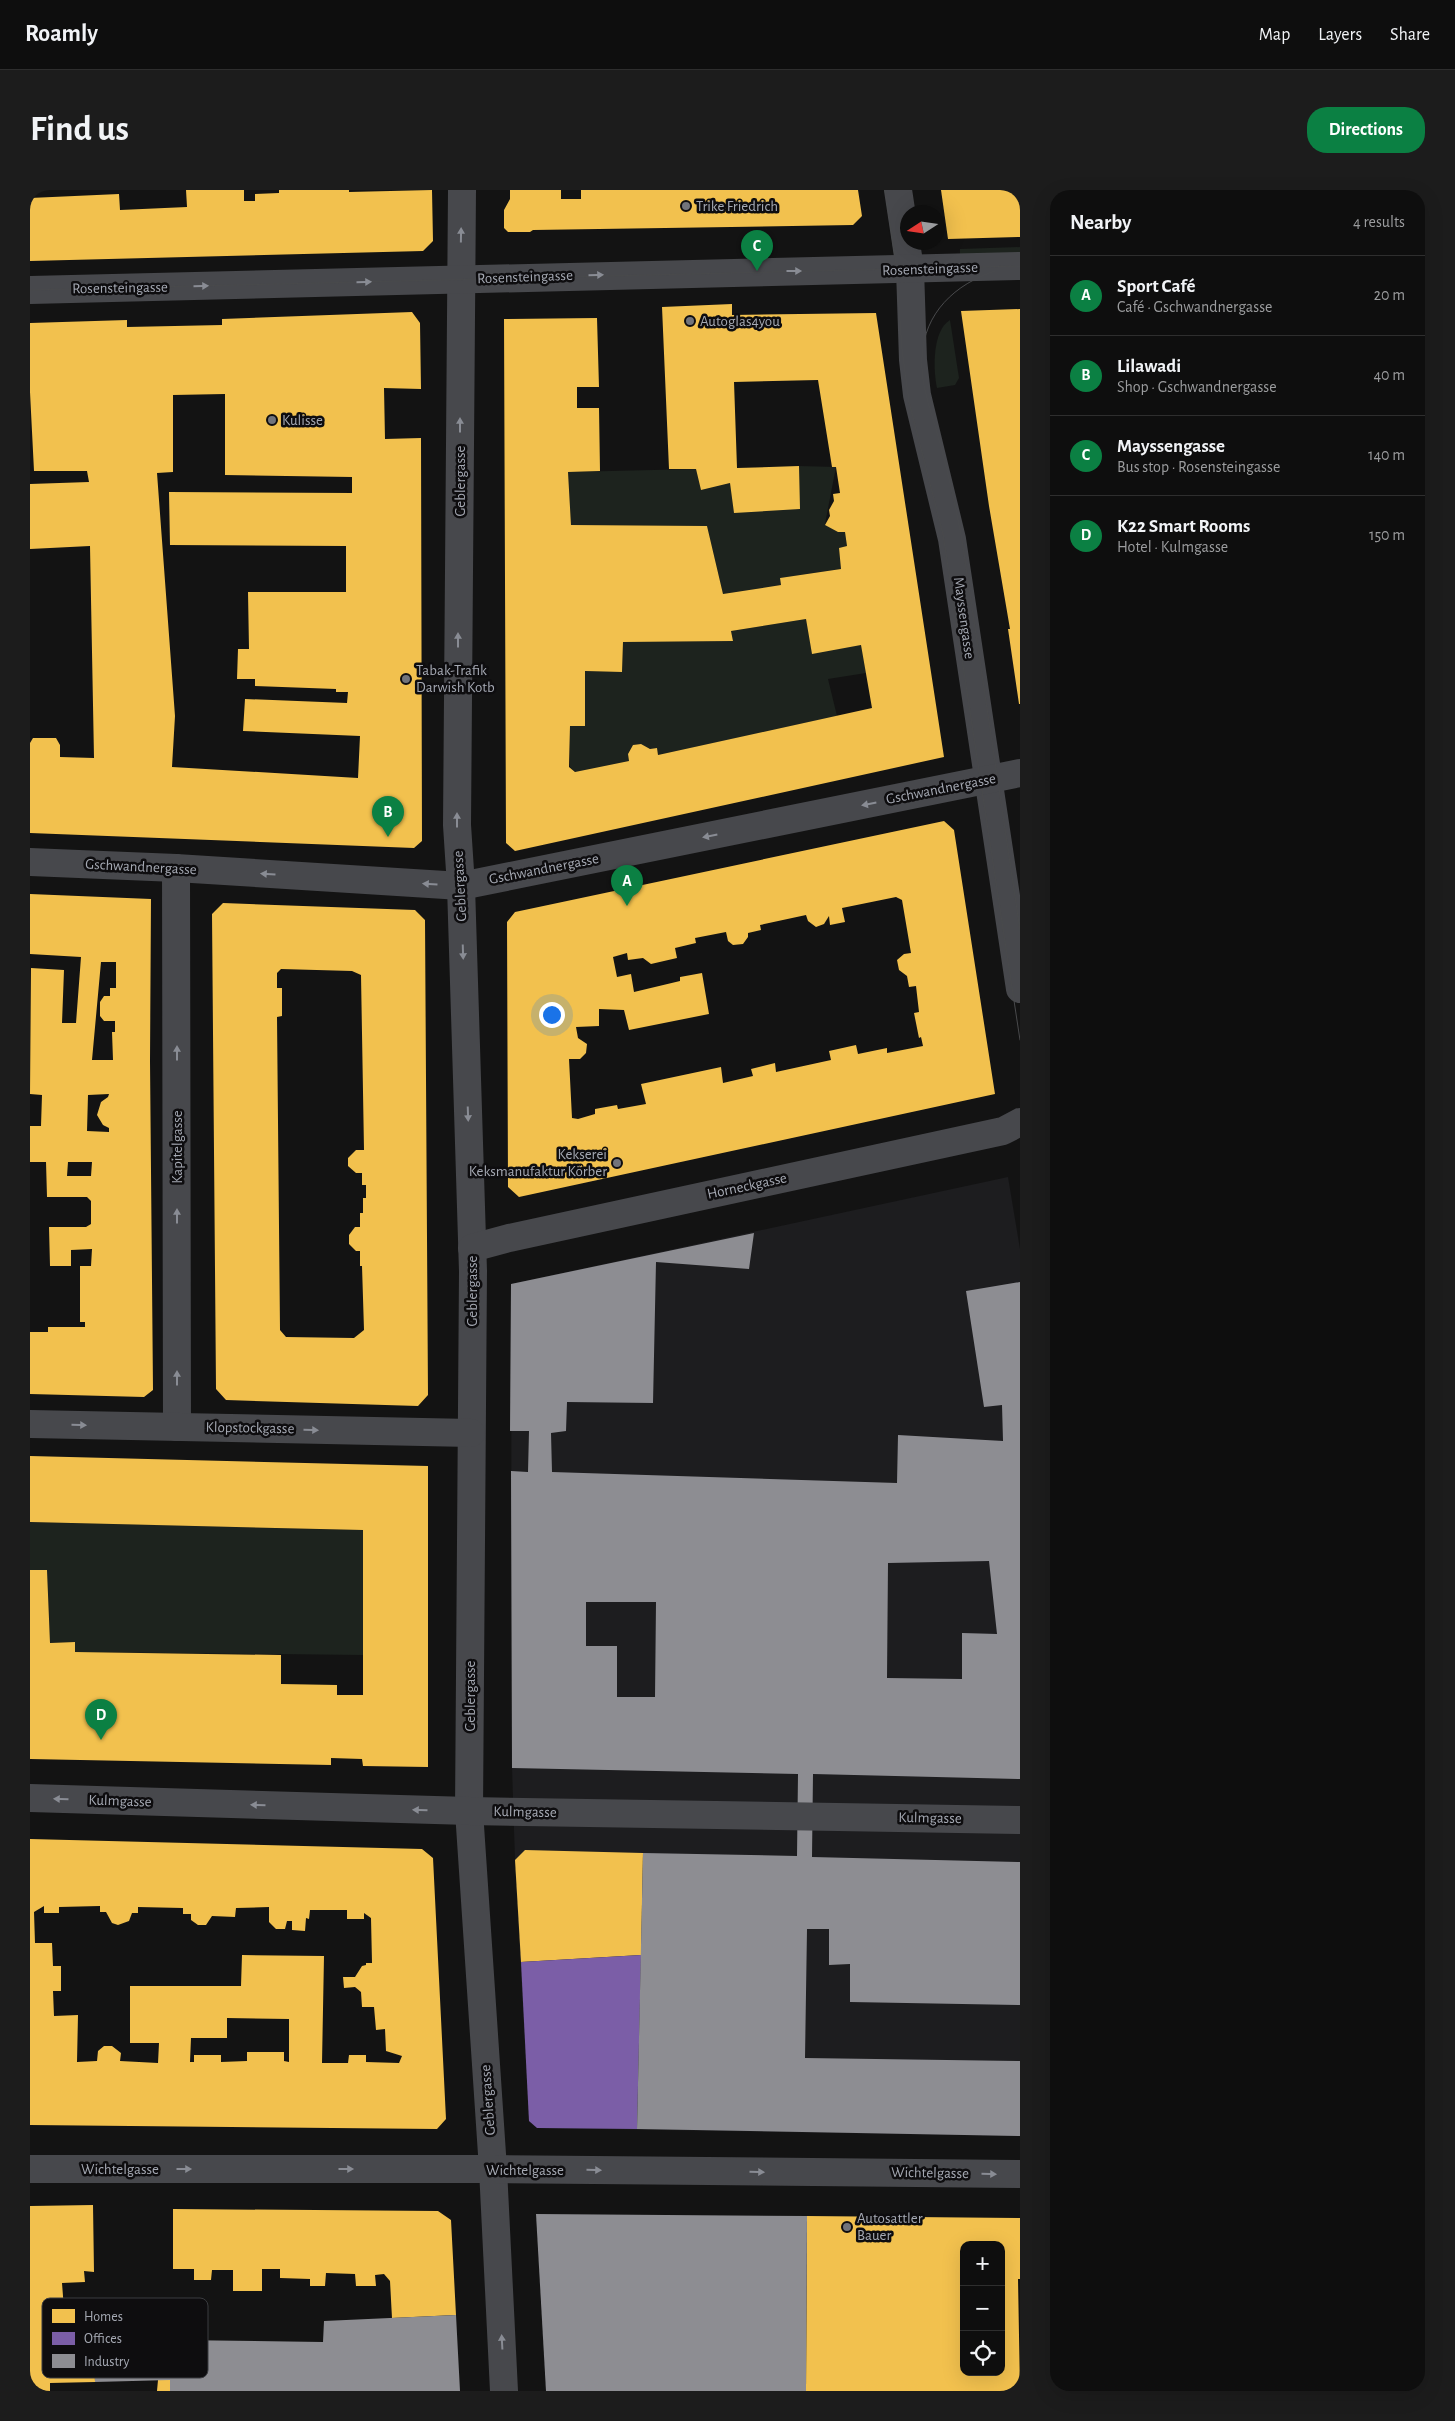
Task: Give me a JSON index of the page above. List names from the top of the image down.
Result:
{
  "streets": {
    "street": [
      "Rosensteingasse",
      "Geblergasse",
      "Mayssengasse",
      "Gschwandnergasse",
      "Kapitelgasse",
      "Horneckgasse",
      "Klopstockgasse",
      "Kulmgasse",
      "Wichtelgasse"
    ]
  },
  "crossings": [
    ["Rosensteingasse", "Geblergasse"],
    ["Rosensteingasse", "Mayssengasse"],
    ["Geblergasse", "Gschwandnergasse"],
    ["Geblergasse", "Horneckgasse"],
    ["Geblergasse", "Klopstockgasse"],
    ["Geblergasse", "Kulmgasse"],
    ["Geblergasse", "Wichtelgasse"],
    ["Mayssengasse", "Gschwandnergasse"],
    ["Gschwandnergasse", "Kapitelgasse"],
    ["Kapitelgasse", "Klopstockgasse"]
  ],
  "one_way": [
    "Rosensteingasse",
    "Gschwandnergasse",
    "Kapitelgasse",
    "Klopstockgasse",
    "Kulmgasse",
    "Wichtelgasse"
  ],
  "places": [
    "Trike Friedrich",
    "Autoglas4you",
    "Kulisse",
    "Tabak-Trafik Darwish Kotb",
    "Kekserei Keksmanufaktur Körber",
    "Autosattler Bauer"
  ],
  "legend": ["Homes", "Offices", "Industry"],
  "north": "left",
  "page": {
    "header": "Roamly",
    "nav": ["Map", "Layers", "Share"],
    "buttons": "Directions",
    "title": "Find us",
    "heading": ["Nearby", "4 results"],
    "pins": [
      "C",
      "B",
      "A",
      "D"
    ],
    "list": [
      {
        "mark": "A",
        "name": "Sport Café",
        "note": "Café · Gschwandnergasse",
        "value": "20 m"
      },
      {
        "mark": "B",
        "name": "Lilawadi",
        "note": "Shop · Gschwandnergasse",
        "value": "40 m"
      },
      {
        "mark": "C",
        "name": "Mayssengasse",
        "note": "Bus stop · Rosensteingasse",
        "value": "140 m"
      },
      {
        "mark": "D",
        "name": "K22 Smart Rooms",
        "note": "Hotel · Kulmgasse",
        "value": "150 m"
      }
    ],
    "map_buttons": ["+", "−"]
  }
}
